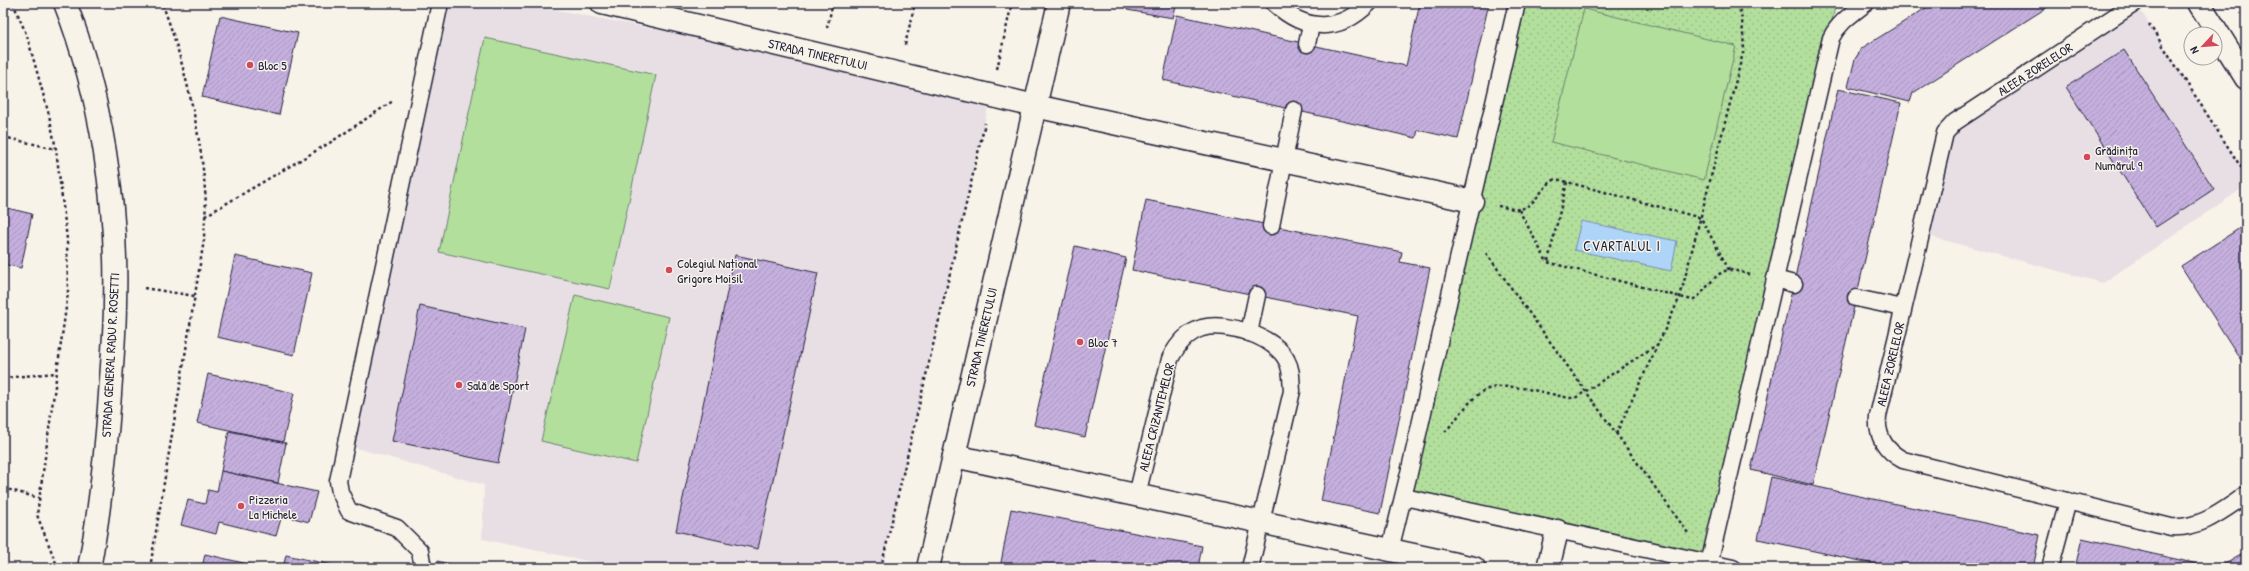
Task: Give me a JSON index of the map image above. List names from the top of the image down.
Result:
{
  "streets": {
    "street": ["STRADA TINERETULUI", "STRADA GENERAL RADU R. ROSETTI"],
    "lane": ["ALEEA ZORELELOR", "ALEEA CRIZANTEMELOR"]
  },
  "districts": ["CVARTALUL I"],
  "places": [
    "Bloc 5",
    "Grădinița Numărul 9",
    "Colegiul Național Grigore Moisil",
    "Bloc 7",
    "Sală de Sport",
    "Pizzeria La Michele"
  ],
  "north": "bottom left"
}
